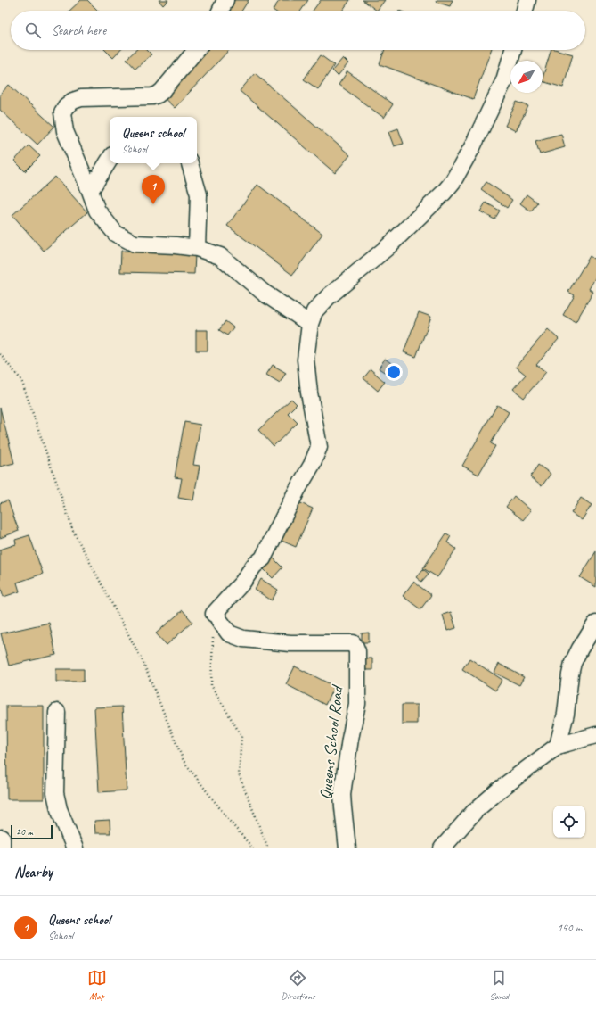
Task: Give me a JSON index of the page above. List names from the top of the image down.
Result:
{
  "streets": {
    "street": ["Queens School Road"]
  },
  "scale_bar": "20 m",
  "north": "bottom left",
  "page": {
    "search": "Search here",
    "popup": ["Queens school", "School"],
    "pins": "1",
    "scale": "20 m",
    "heading": "Nearby",
    "list": [
      {
        "mark": "1",
        "name": "Queens school",
        "note": "School",
        "value": "140 m"
      }
    ],
    "nav": ["Map", "Directions", "Saved"]
  }
}
